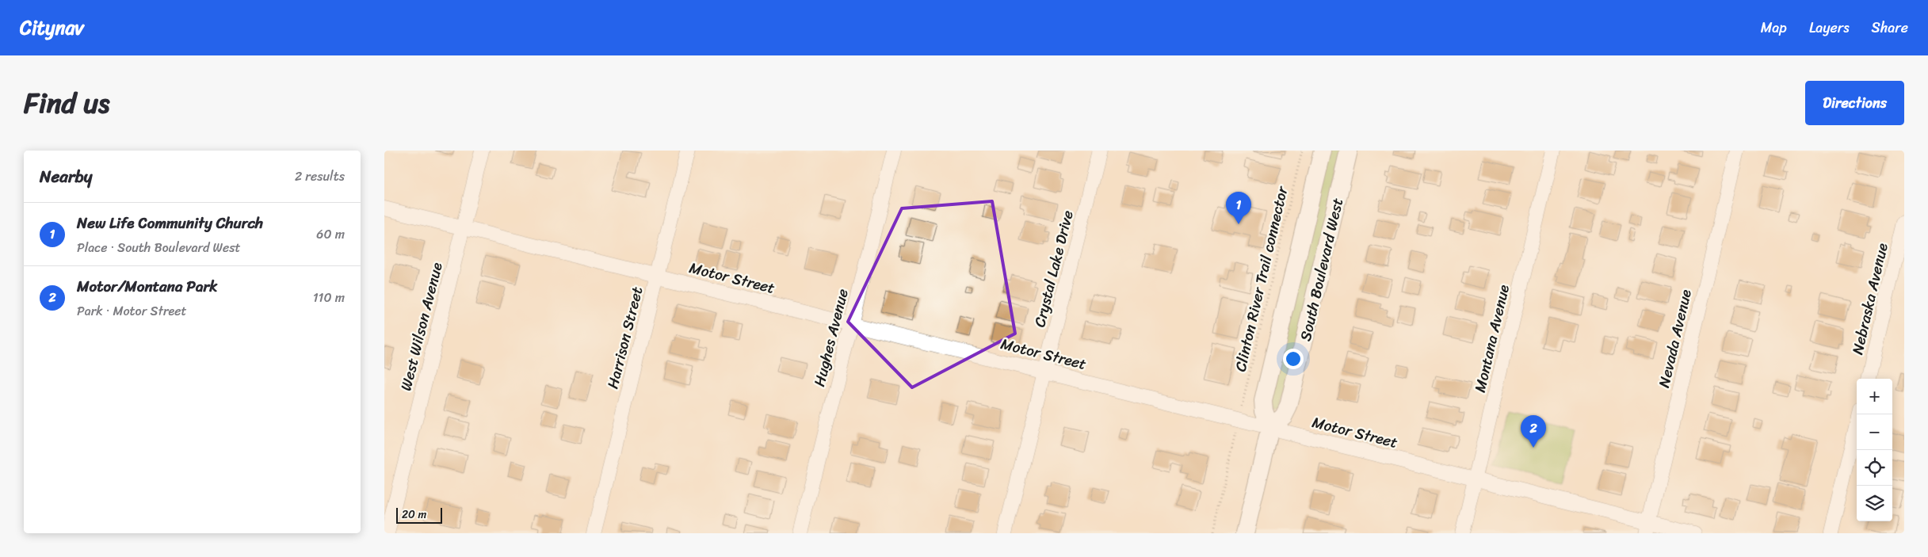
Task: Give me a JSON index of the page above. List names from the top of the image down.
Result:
{
  "streets": {
    "street": [
      "Crystal Lake Drive",
      "South Boulevard West",
      "Motor Street",
      "Nebraska Avenue",
      "West Wilson Avenue",
      "Harrison Street",
      "Hughes Avenue",
      "Montana Avenue",
      "Nevada Avenue"
    ],
    "path": ["Clinton River Trail connector"]
  },
  "crossings": [
    ["Crystal Lake Drive", "Motor Street"],
    ["South Boulevard West", "Motor Street"],
    ["Motor Street", "West Wilson Avenue"],
    ["Motor Street", "Harrison Street"],
    ["Motor Street", "Hughes Avenue"],
    ["Motor Street", "Montana Avenue"],
    ["Motor Street", "Nevada Avenue"]
  ],
  "scale_bar": "20 m",
  "page": {
    "header": "Citynav",
    "nav": ["Map", "Layers", "Share"],
    "title": "Find us",
    "buttons": "Directions",
    "heading": ["Nearby", "2 results"],
    "pins": ["1", "2"],
    "list": [
      {
        "mark": "1",
        "name": "New Life Community Church",
        "note": "Place · South Boulevard West",
        "value": "60 m"
      },
      {
        "mark": "2",
        "name": "Motor/Montana Park",
        "note": "Park · Motor Street",
        "value": "110 m"
      }
    ],
    "map_buttons": ["+", "−"],
    "scale": "20 m"
  }
}
